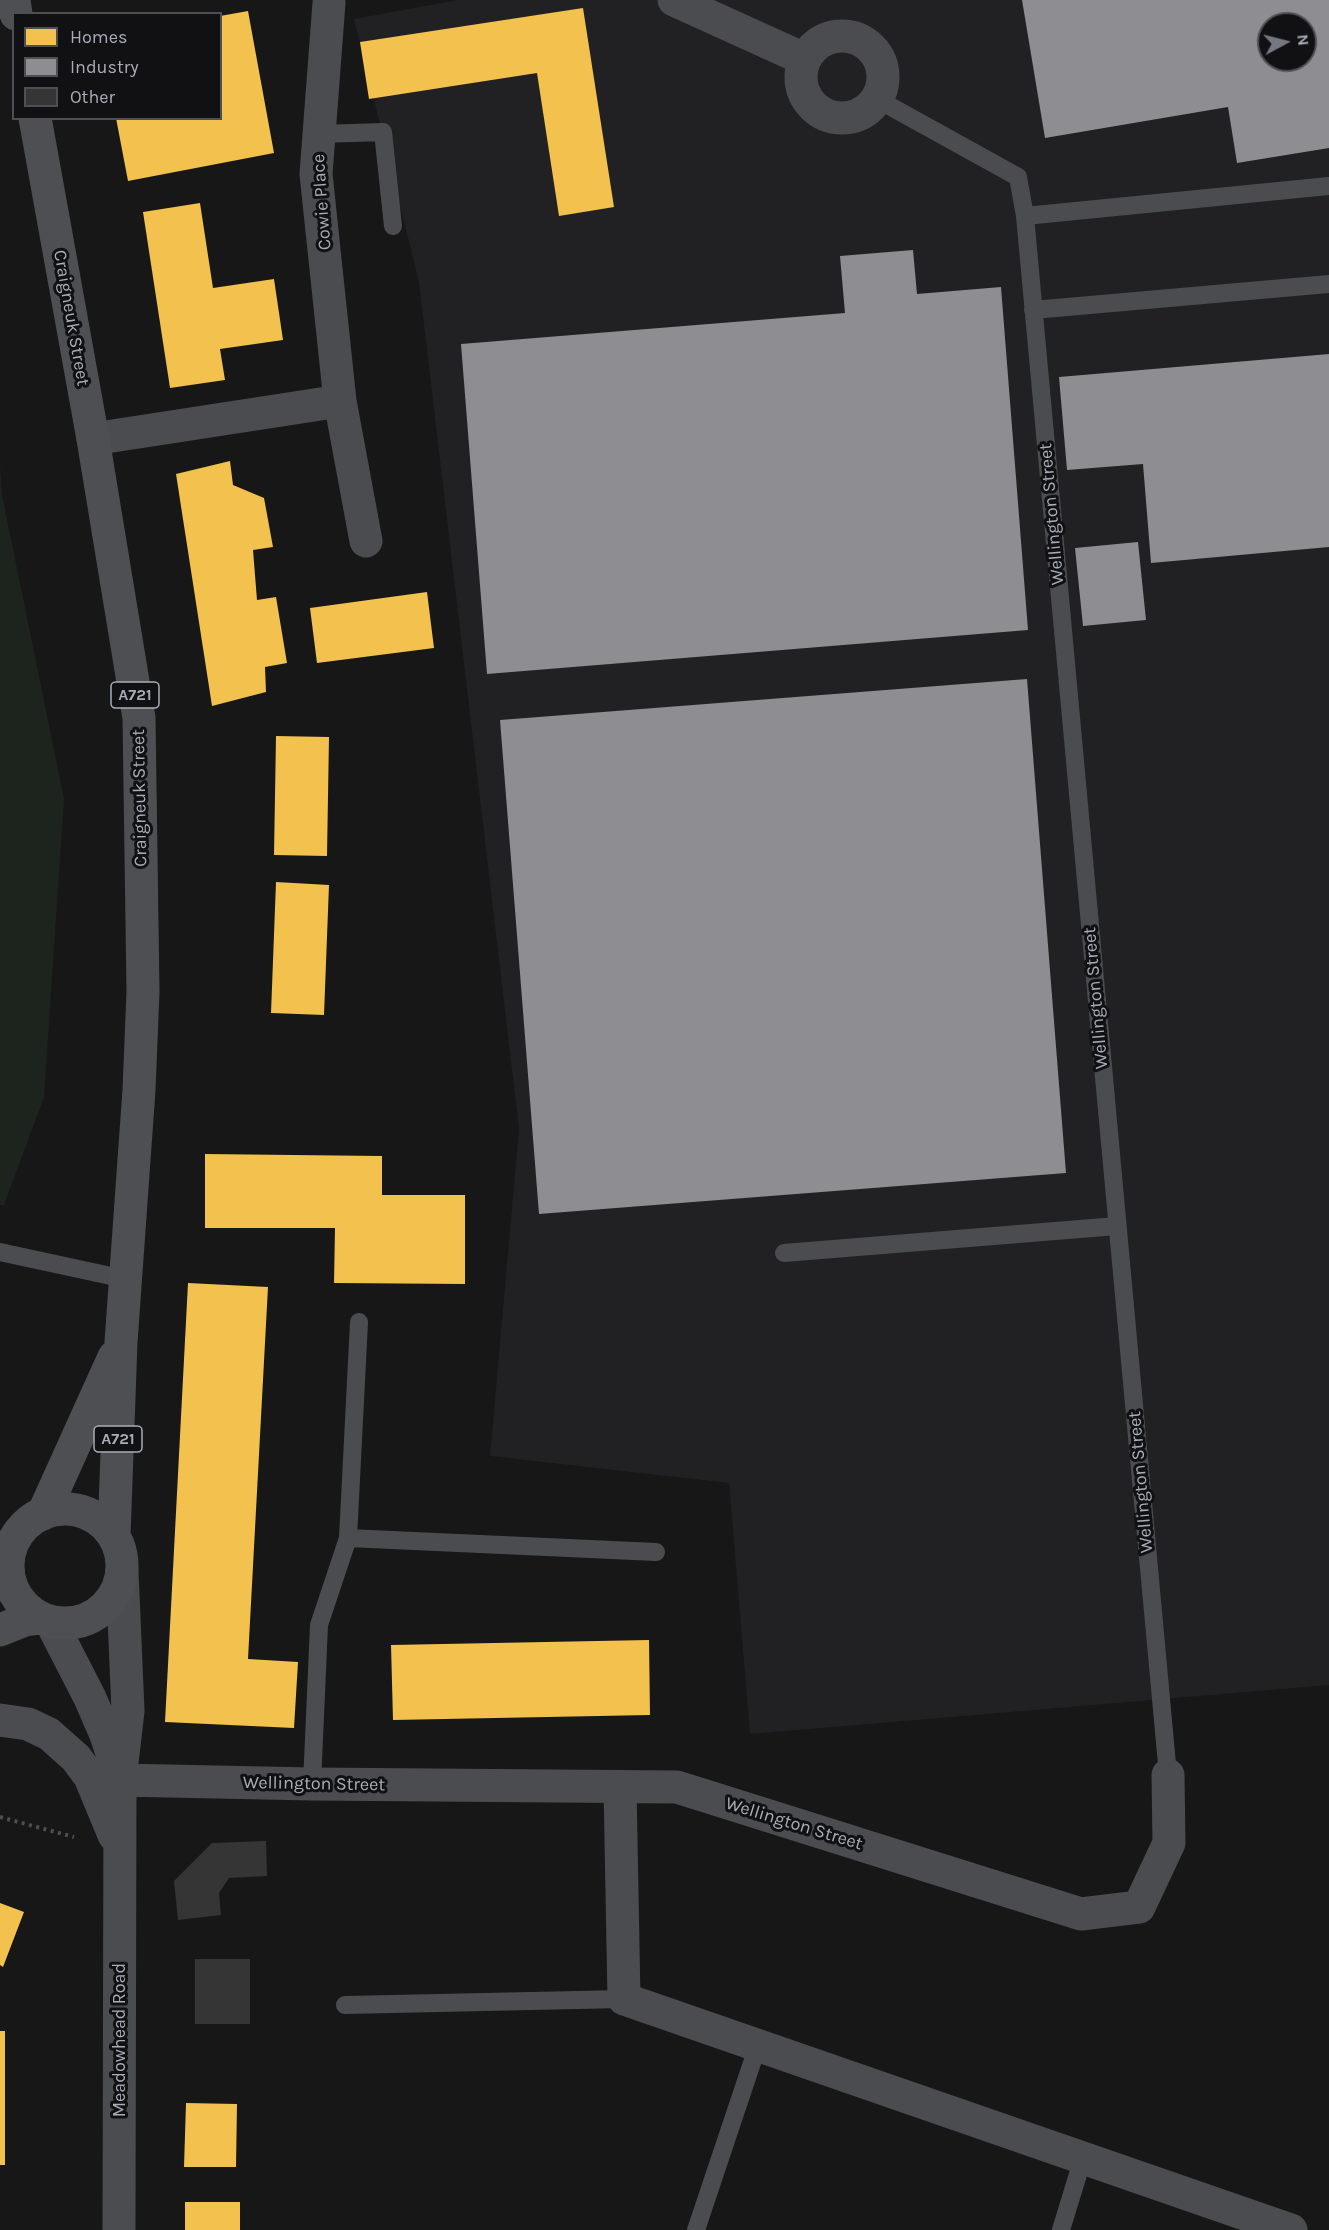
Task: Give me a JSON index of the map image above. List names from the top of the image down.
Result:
{
  "streets": {
    "main road": ["Craigneuk Street", "A721"],
    "street": ["Cowie Place", "Wellington Street", "Meadowhead Road"]
  },
  "crossings": [
    ["Craigneuk Street", "A721"],
    ["Craigneuk Street", "Meadowhead Road"],
    ["Wellington Street", "Meadowhead Road"],
    ["A721", "Meadowhead Road"]
  ],
  "legend": ["Homes", "Industry", "Other"],
  "north": "right"
}
